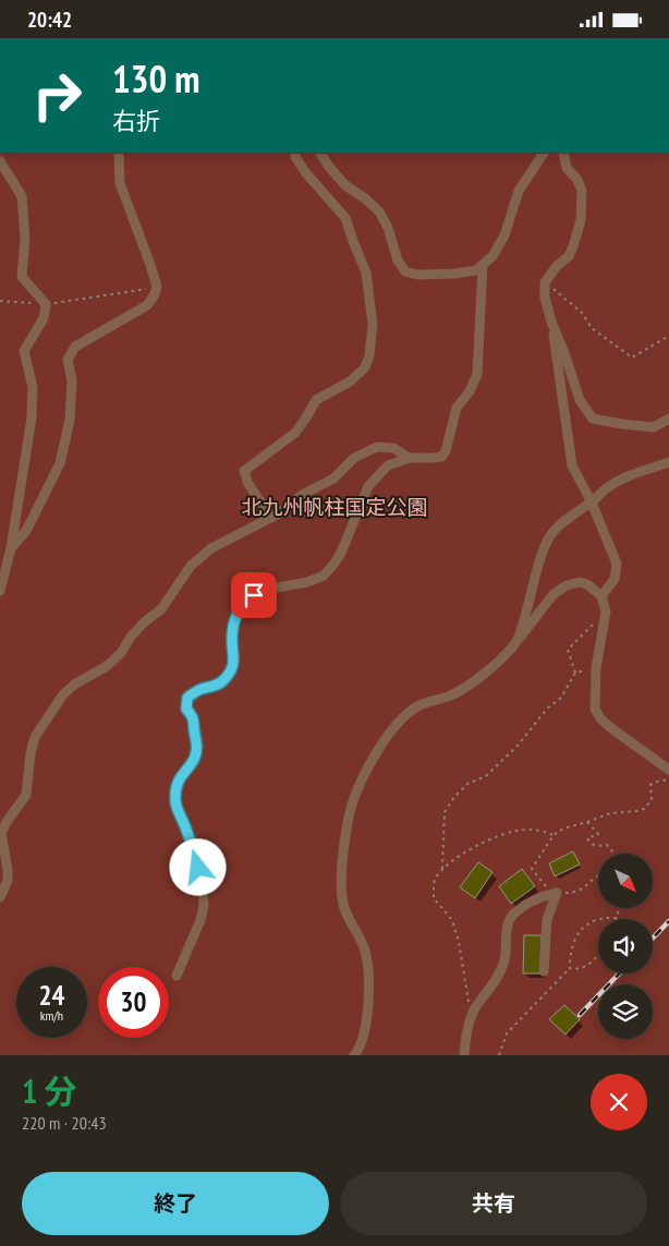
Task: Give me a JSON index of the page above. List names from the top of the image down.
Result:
{
  "parks": ["北九州帆柱国定公園"],
  "north": "bottom right",
  "page": {
    "status": "20:42",
    "turn": ["130 m", "右折"],
    "speed": "24 km/h",
    "limit": "30",
    "heading": ["1 分", "220 m · 20:43"],
    "buttons": ["終了", "共有"]
  }
}
